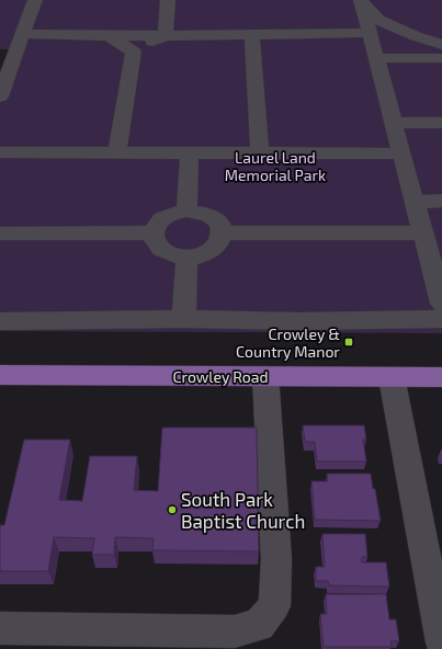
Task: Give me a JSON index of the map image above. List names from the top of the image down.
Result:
{
  "streets": {
    "main road": ["Crowley Road"]
  },
  "parks": ["Laurel Land Memorial Park"],
  "places": {
    "transit": ["Crowley & Country Manor"],
    "other": ["South Park Baptist Church"]
  }
}
